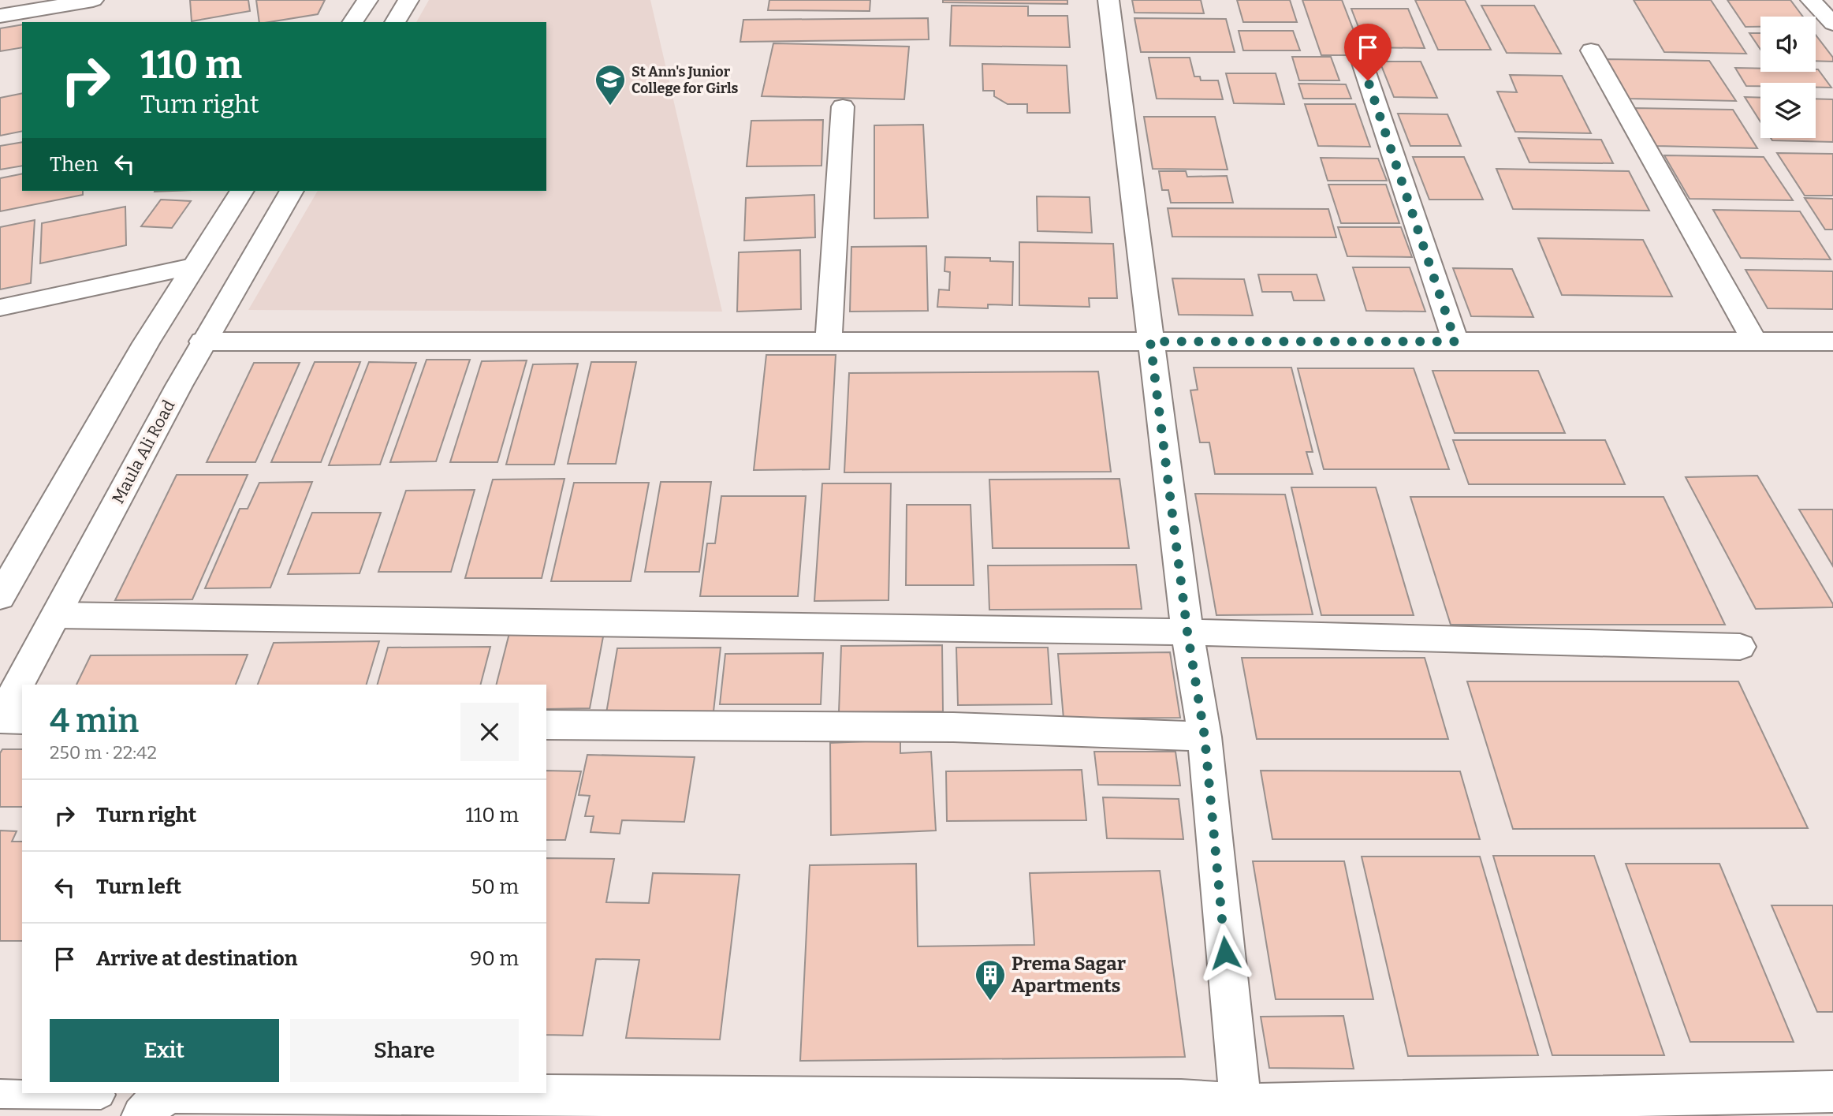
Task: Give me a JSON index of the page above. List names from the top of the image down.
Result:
{
  "streets": {
    "street": ["Maula Ali Road"]
  },
  "places": {
    "school or university": ["St Ann's Junior College for Girls"],
    "building": ["Prema Sagar Apartments"]
  },
  "page": {
    "turn": ["110 m", "Turn right"],
    "then": "Then",
    "heading": ["4 min", "250 m · 22:42"],
    "list": [
      {
        "name": "Turn right",
        "value": "110 m"
      },
      {
        "name": "Turn left",
        "value": "50 m"
      },
      {
        "name": "Arrive at destination",
        "value": "90 m"
      }
    ],
    "buttons": ["Exit", "Share"]
  }
}
